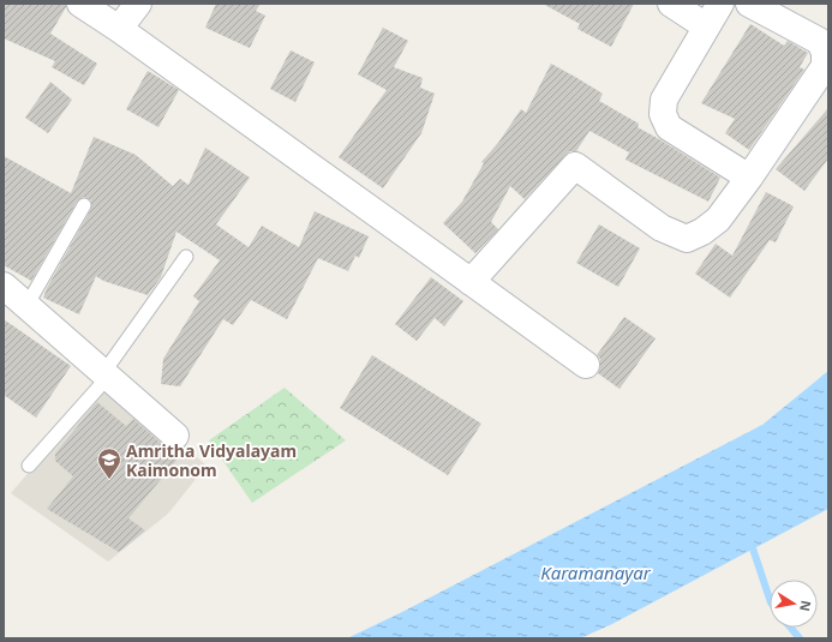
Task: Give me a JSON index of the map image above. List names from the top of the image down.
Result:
{
  "water": ["Karamanayar"],
  "places": {
    "school or university": ["Amritha Vidyalayam Kaimonom"]
  },
  "north": "right"
}
